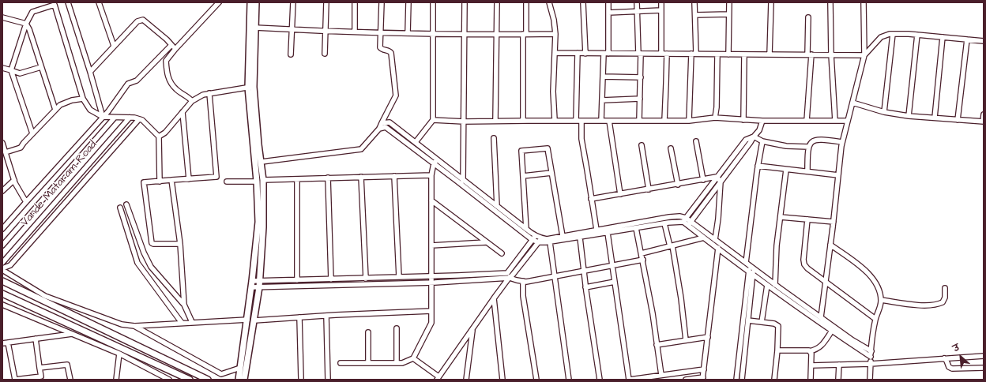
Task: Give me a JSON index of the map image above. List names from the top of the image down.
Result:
{
  "streets": {
    "street": ["Vande Mataram Road"]
  },
  "north": "top left"
}
